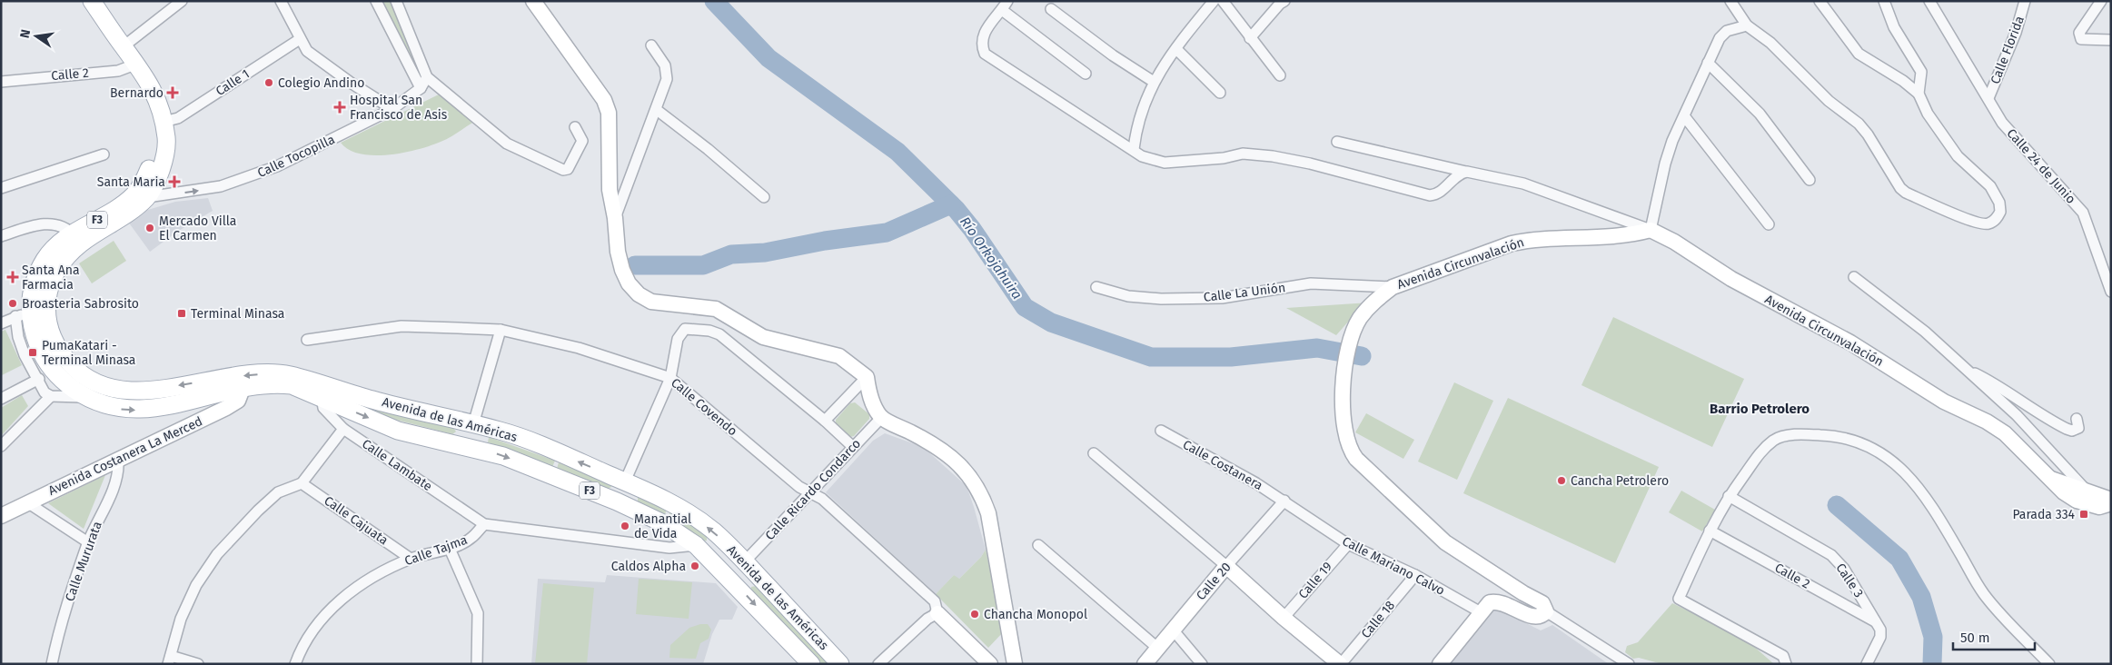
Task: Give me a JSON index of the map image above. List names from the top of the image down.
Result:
{
  "streets": {
    "main road": [
      "F3",
      "Avenida Circunvalación",
      "Calle Covendo",
      "Avenida de las Américas",
      "Avenida Costanera La Merced",
      "Calle 20"
    ],
    "street": [
      "Calle Florida",
      "Calle 2",
      "Calle 1",
      "Calle Tocopilla",
      "Calle 24 de Junio",
      "Calle La Unión",
      "Calle Lambate",
      "Calle Costanera",
      "Calle Ricardo Condarco",
      "Calle Cajuata",
      "Calle Tajma",
      "Calle Mururata",
      "Calle Mariano Calvo",
      "Calle 19",
      "Calle 3",
      "Calle 18"
    ]
  },
  "crossings": [
    ["Calle Florida", "Calle 24 de Junio"],
    ["Calle 2", "F3"],
    ["Calle 2", "Calle 3"],
    ["Calle 1", "F3"],
    ["Calle Tocopilla", "F3"],
    ["F3", "Avenida de las Américas"],
    ["F3", "Avenida Costanera La Merced"],
    ["Avenida Circunvalación", "Calle La Unión"],
    ["Calle Covendo", "Calle Ricardo Condarco"],
    ["Avenida de las Américas", "Avenida Costanera La Merced"],
    ["Avenida de las Américas", "Calle Lambate"],
    ["Avenida de las Américas", "Calle Ricardo Condarco"],
    ["Avenida Costanera La Merced", "Calle Mururata"],
    ["Calle Lambate", "Calle Tajma"],
    ["Calle Costanera", "Calle Mariano Calvo"],
    ["Calle Costanera", "Calle 20"],
    ["Calle Cajuata", "Calle Tajma"],
    ["Calle Mariano Calvo", "Calle 19"],
    ["Calle Mariano Calvo", "Calle 20"],
    ["Calle Mariano Calvo", "Calle 18"]
  ],
  "one_way": ["Calle Tocopilla"],
  "districts": ["Barrio Petrolero"],
  "water": ["Río Orkojahuira"],
  "places": {
    "other": [
      "Colegio Andino",
      "Mercado Villa El Carmen",
      "Broasteria Sabrosito",
      "Cancha Petrolero",
      "Manantial de Vida",
      "Caldos Alpha",
      "Chancha Monopol"
    ],
    "health": [
      "Bernardo",
      "Hospital San Francisco de Asis",
      "Santa Maria",
      "Santa Ana Farmacia"
    ],
    "transit": ["Terminal Minasa", "PumaKatari - Terminal Minasa", "Parada 334"]
  },
  "scale_bar": "50 m",
  "north": "left"
}
